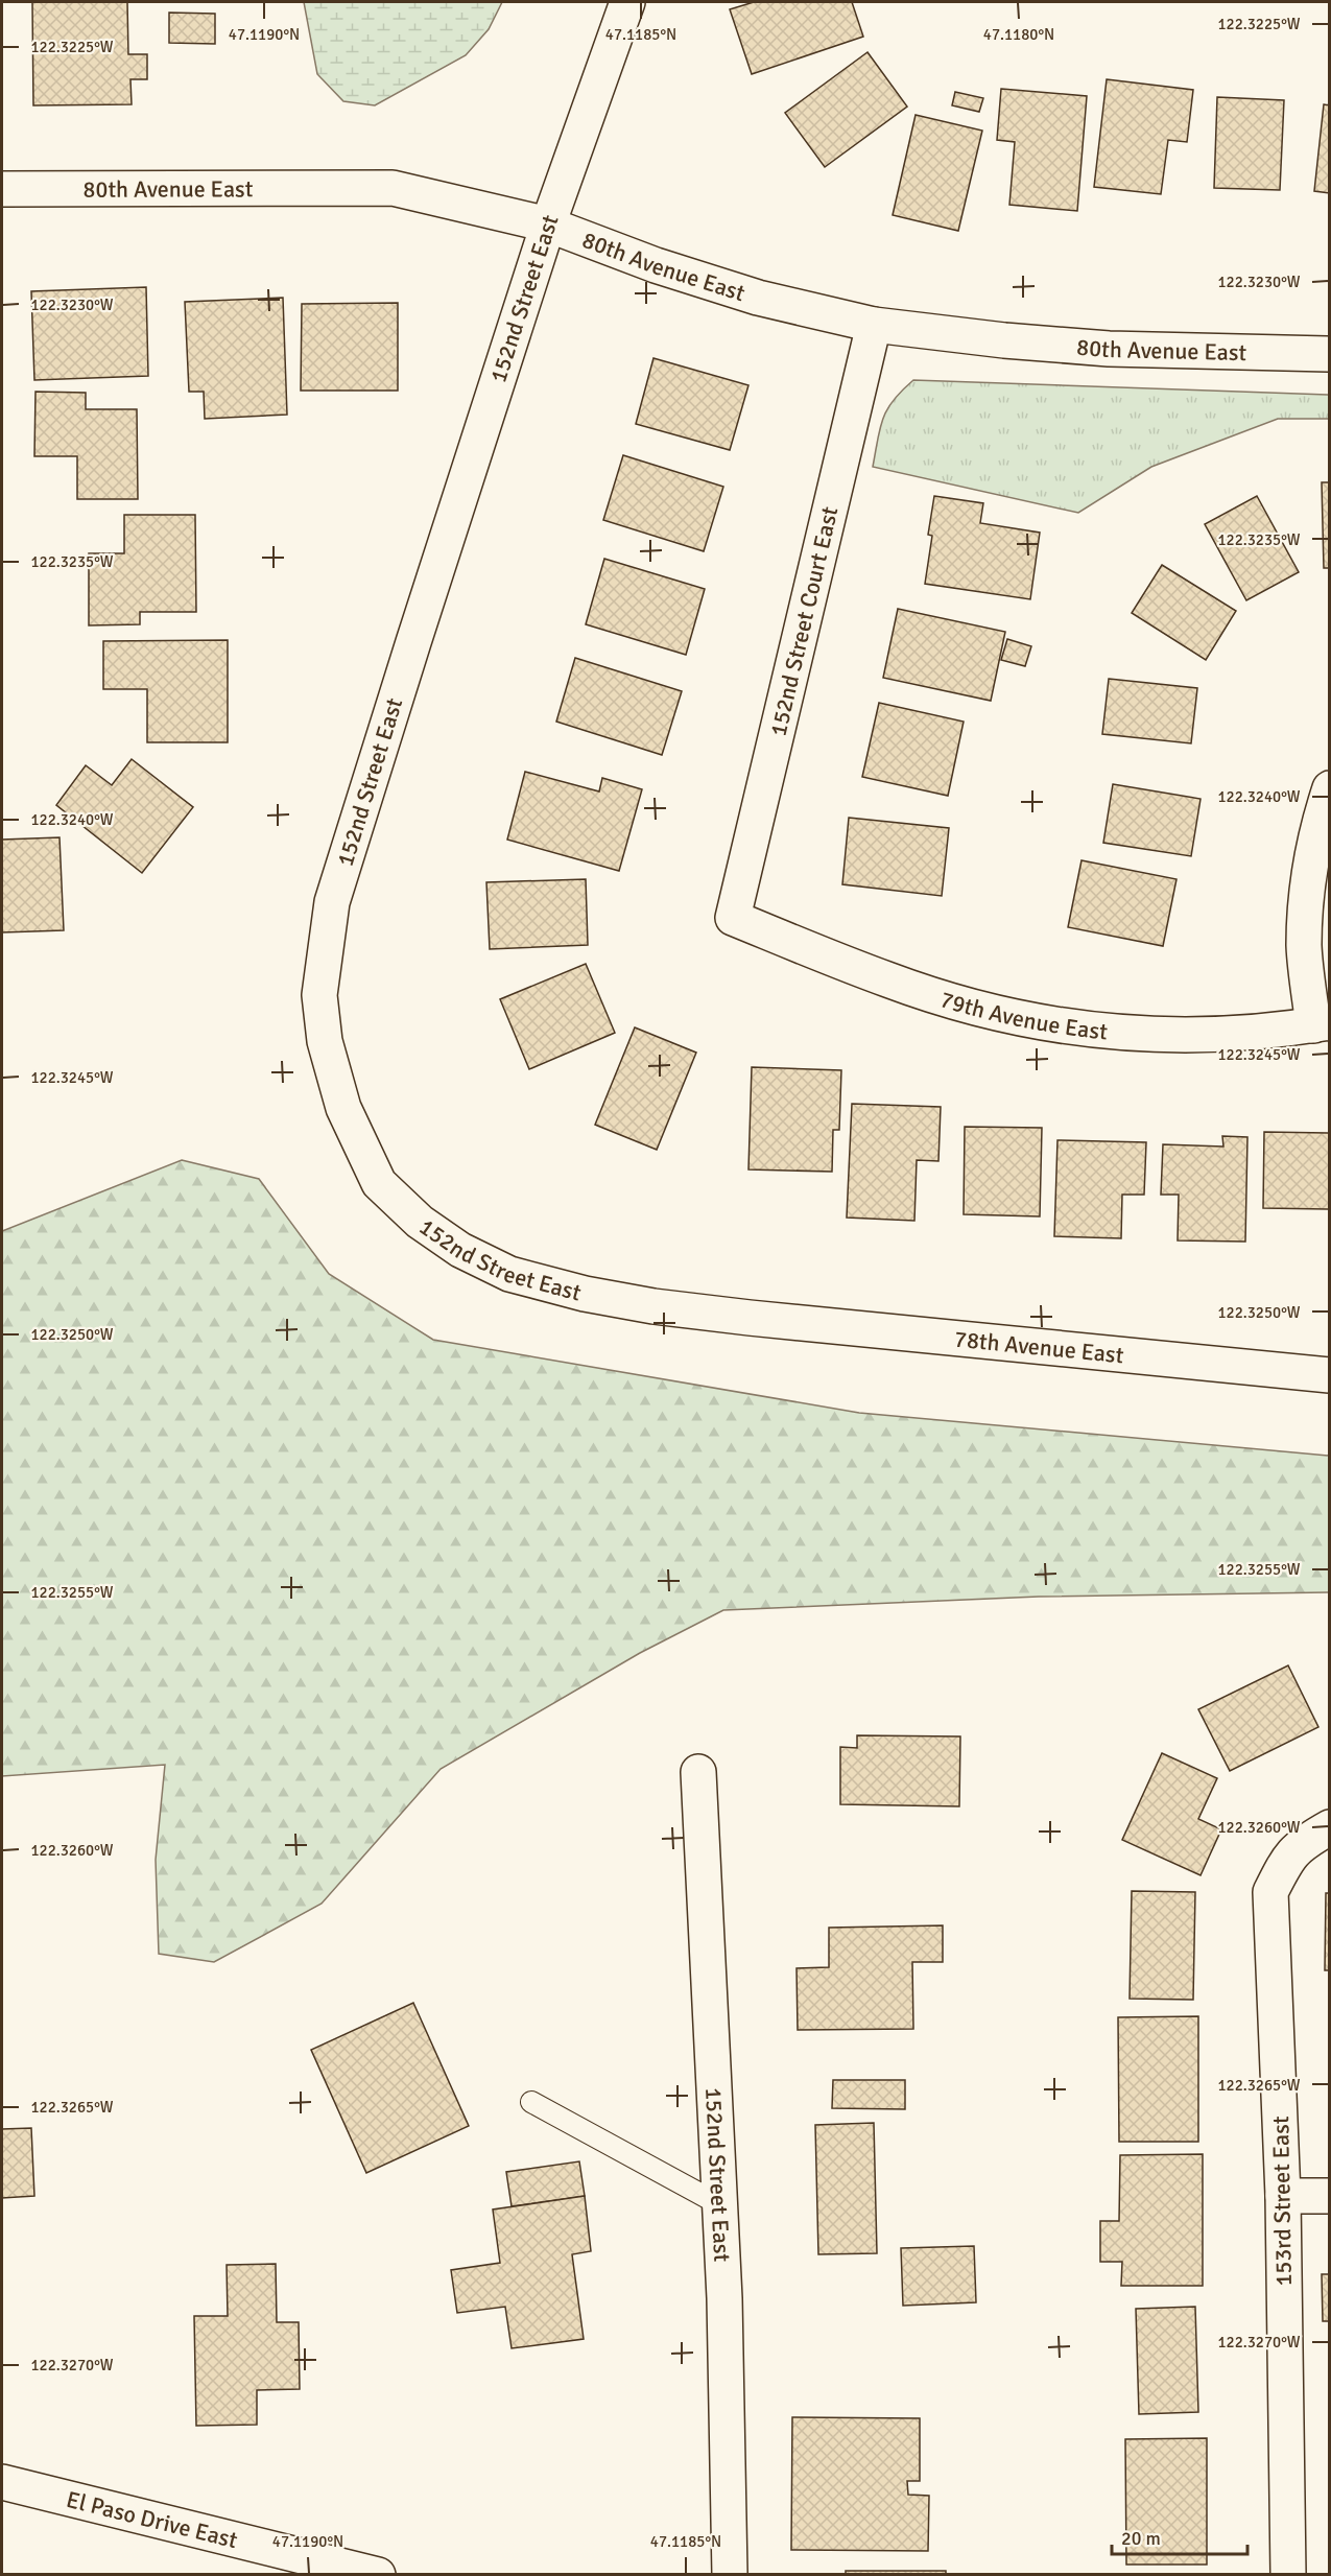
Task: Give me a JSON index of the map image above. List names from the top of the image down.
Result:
{
  "streets": {
    "street": [
      "80th Avenue East",
      "152nd Street East",
      "152nd Street Court East",
      "79th Avenue East",
      "78th Avenue East",
      "153rd Street East",
      "El Paso Drive East"
    ]
  },
  "crossings": [
    ["80th Avenue East", "152nd Street East"],
    ["80th Avenue East", "152nd Street Court East"],
    ["152nd Street East", "78th Avenue East"],
    ["152nd Street Court East", "79th Avenue East"]
  ],
  "scale_bar": "20 m",
  "coordinates": [
    "122.3225°W",
    "47.1190°N",
    "47.1185°N",
    "47.1180°N",
    "122.3230°W",
    "122.3235°W",
    "122.3240°W",
    "122.3245°W",
    "122.3250°W",
    "122.3255°W",
    "122.3260°W",
    "122.3265°W",
    "122.3270°W"
  ]
}
